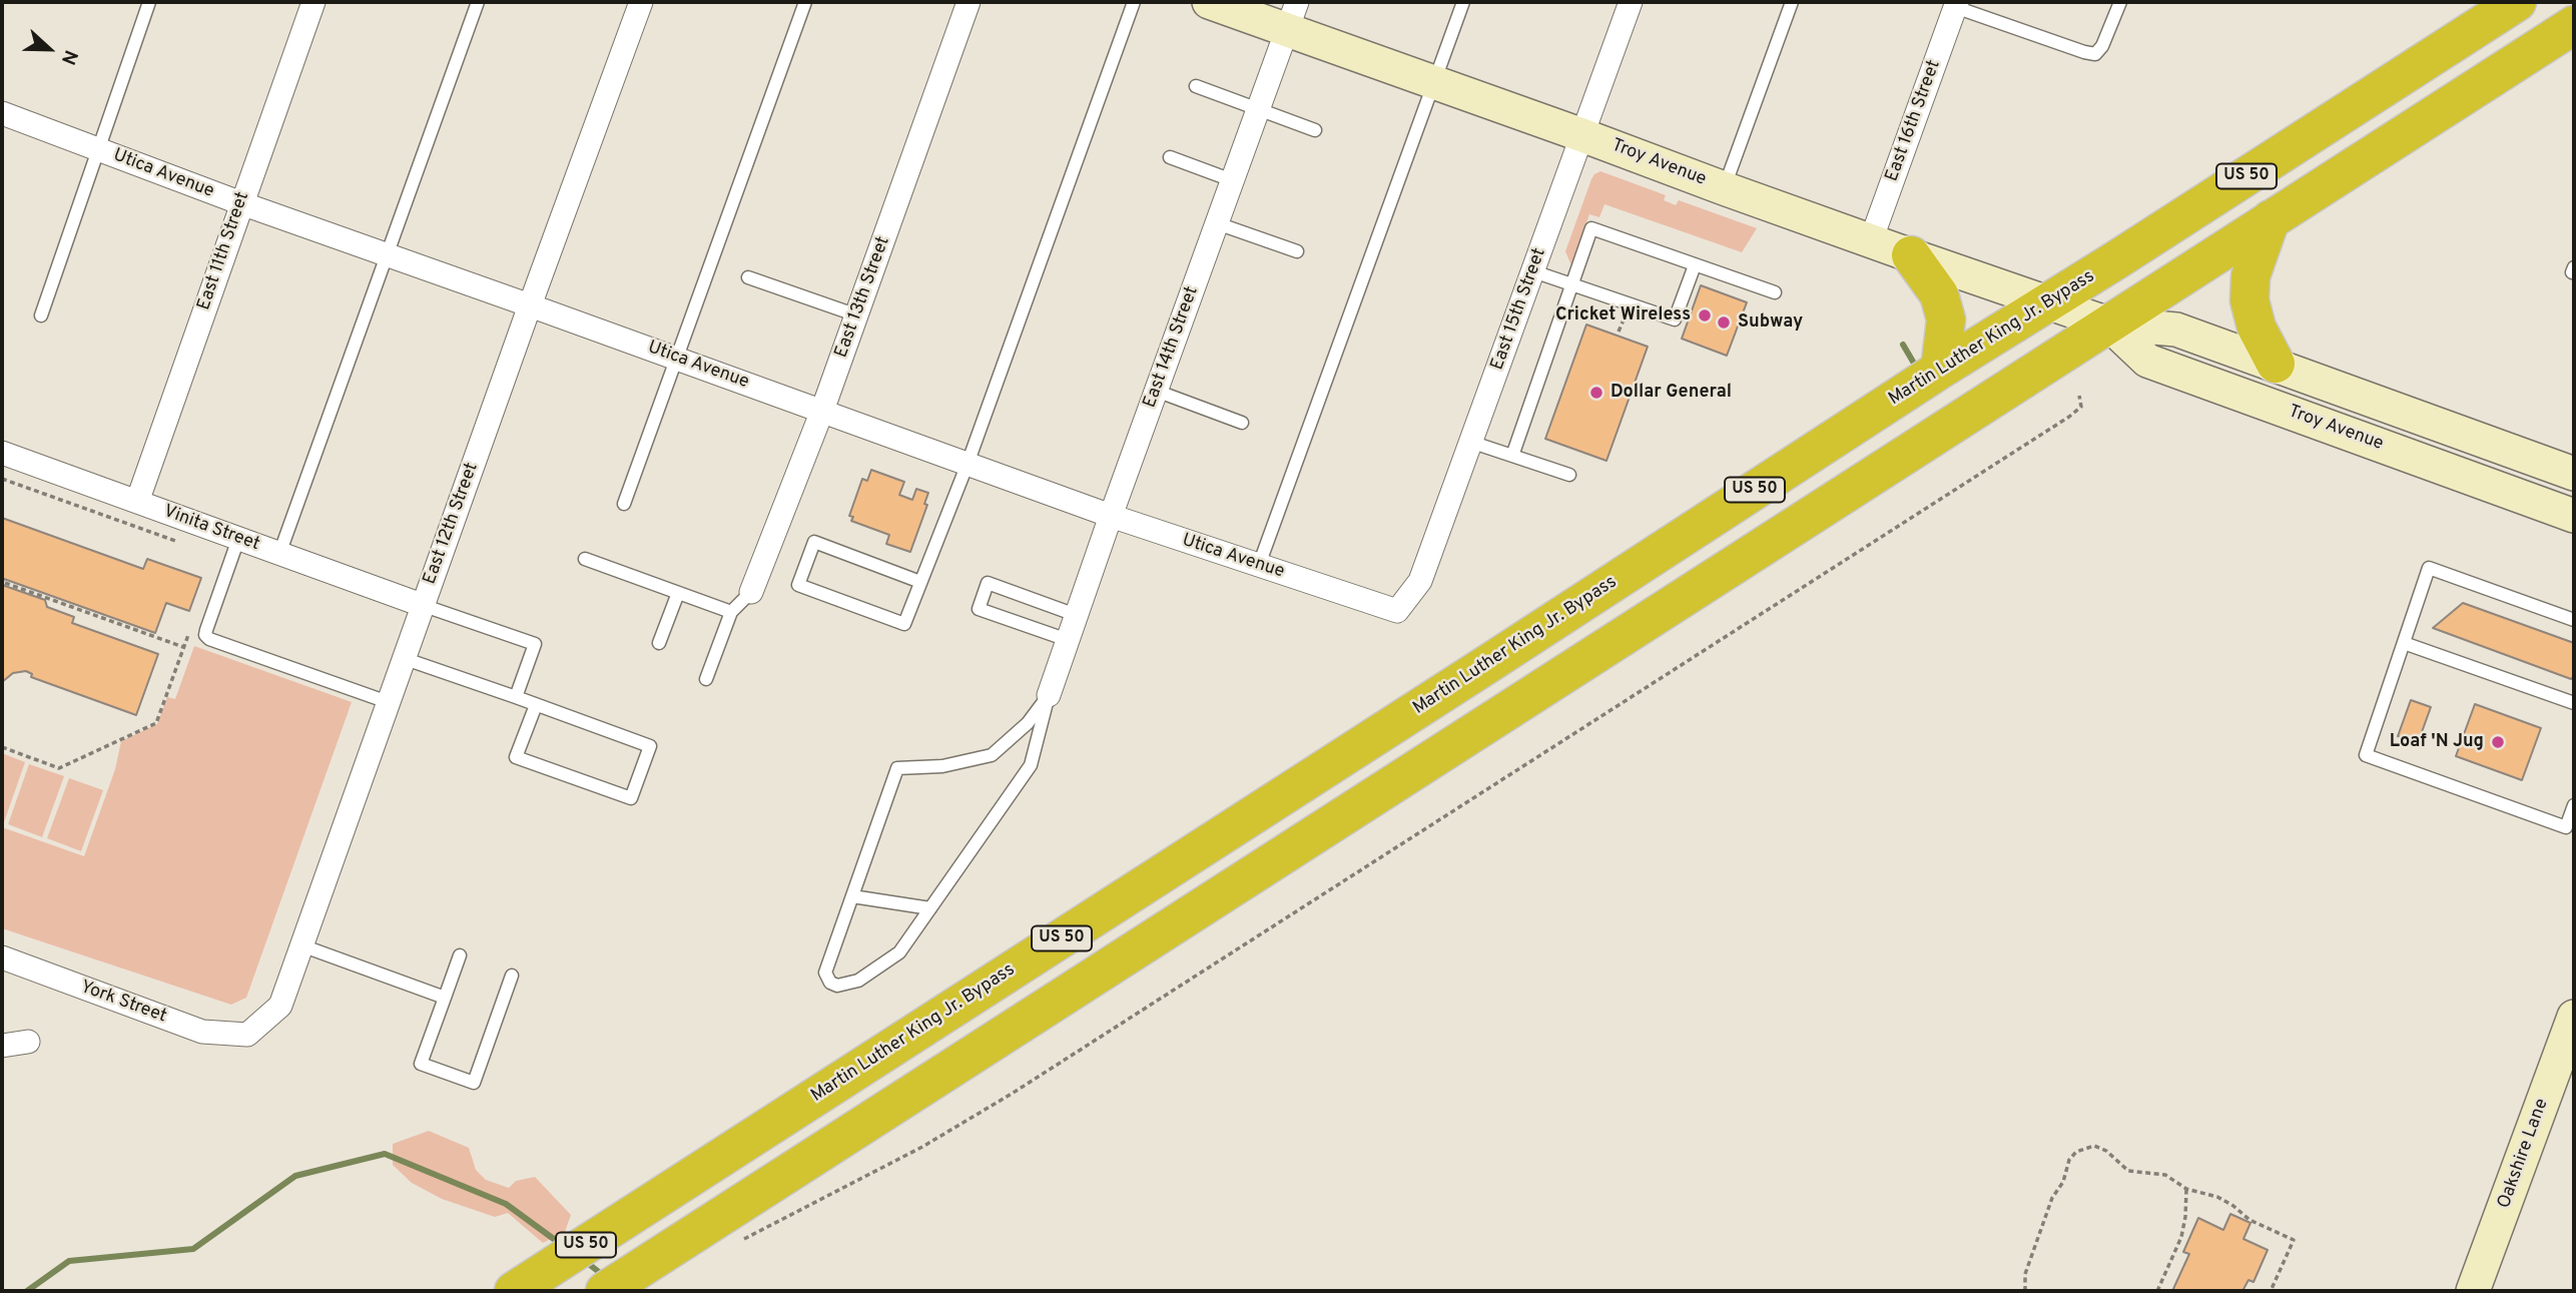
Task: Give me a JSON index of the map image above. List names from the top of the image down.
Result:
{
  "streets": {
    "highway": ["US 50", "Martin Luther King Jr. Bypass"],
    "street": [
      "East 16th Street",
      "Troy Avenue",
      "Utica Avenue",
      "East 11th Street",
      "East 13th Street",
      "East 15th Street",
      "East 14th Street",
      "East 12th Street",
      "Vinita Street",
      "York Street",
      "Oakshire Lane"
    ]
  },
  "crossings": [
    ["East 16th Street", "Troy Avenue"],
    ["Troy Avenue", "US 50"],
    ["Troy Avenue", "East 15th Street"],
    ["Troy Avenue", "Martin Luther King Jr. Bypass"],
    ["Troy Avenue", "East 14th Street"],
    ["Utica Avenue", "East 11th Street"],
    ["Utica Avenue", "East 13th Street"],
    ["Utica Avenue", "East 15th Street"],
    ["Utica Avenue", "East 14th Street"],
    ["Utica Avenue", "East 12th Street"],
    ["East 11th Street", "Vinita Street"],
    ["East 12th Street", "Vinita Street"],
    ["East 12th Street", "York Street"]
  ],
  "places": [
    "Cricket Wireless",
    "Subway",
    "Dollar General",
    "Loaf 'N Jug"
  ],
  "north": "right"
}
